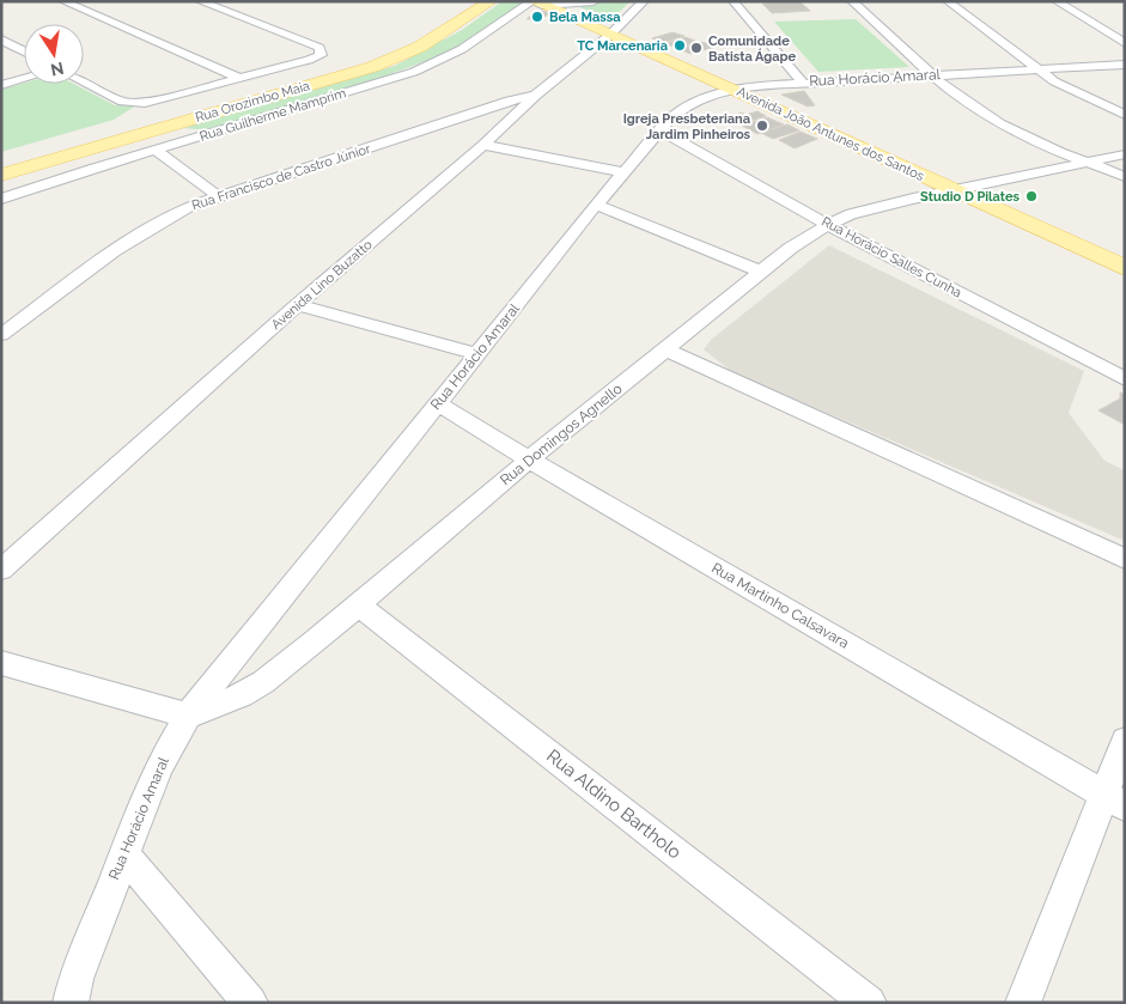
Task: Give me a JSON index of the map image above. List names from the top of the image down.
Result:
{
  "streets": {
    "main road": ["Rua Orozimbo Maia", "Avenida João Antunes dos Santos"],
    "street": [
      "Rua Horácio Amaral",
      "Rua Guilherme Mamprim",
      "Rua Francisco de Castro Júnior",
      "Rua Horácio Salles Cunha",
      "Avenida Lino Buzatto",
      "Rua Domingos Agnello",
      "Rua Martinho Calsavara",
      "Rua Aldino Bartholo"
    ]
  },
  "crossings": [
    ["Rua Horácio Amaral", "Avenida João Antunes dos Santos"],
    ["Rua Horácio Amaral", "Rua Horácio Salles Cunha"],
    ["Rua Horácio Amaral", "Rua Domingos Agnello"],
    ["Rua Horácio Amaral", "Rua Martinho Calsavara"],
    ["Rua Guilherme Mamprim", "Avenida João Antunes dos Santos"],
    ["Avenida João Antunes dos Santos", "Avenida Lino Buzatto"],
    ["Avenida João Antunes dos Santos", "Rua Domingos Agnello"],
    ["Rua Francisco de Castro Júnior", "Avenida Lino Buzatto"],
    ["Rua Horácio Salles Cunha", "Rua Domingos Agnello"],
    ["Rua Domingos Agnello", "Rua Martinho Calsavara"],
    ["Rua Domingos Agnello", "Rua Aldino Bartholo"]
  ],
  "places": [
    "Bela Massa",
    "TC Marcenaria",
    "Comunidade Batista Ágape",
    "Igreja Presbeteriana Jardim Pinheiros",
    "Studio D Pilates"
  ],
  "north": "bottom"
}
